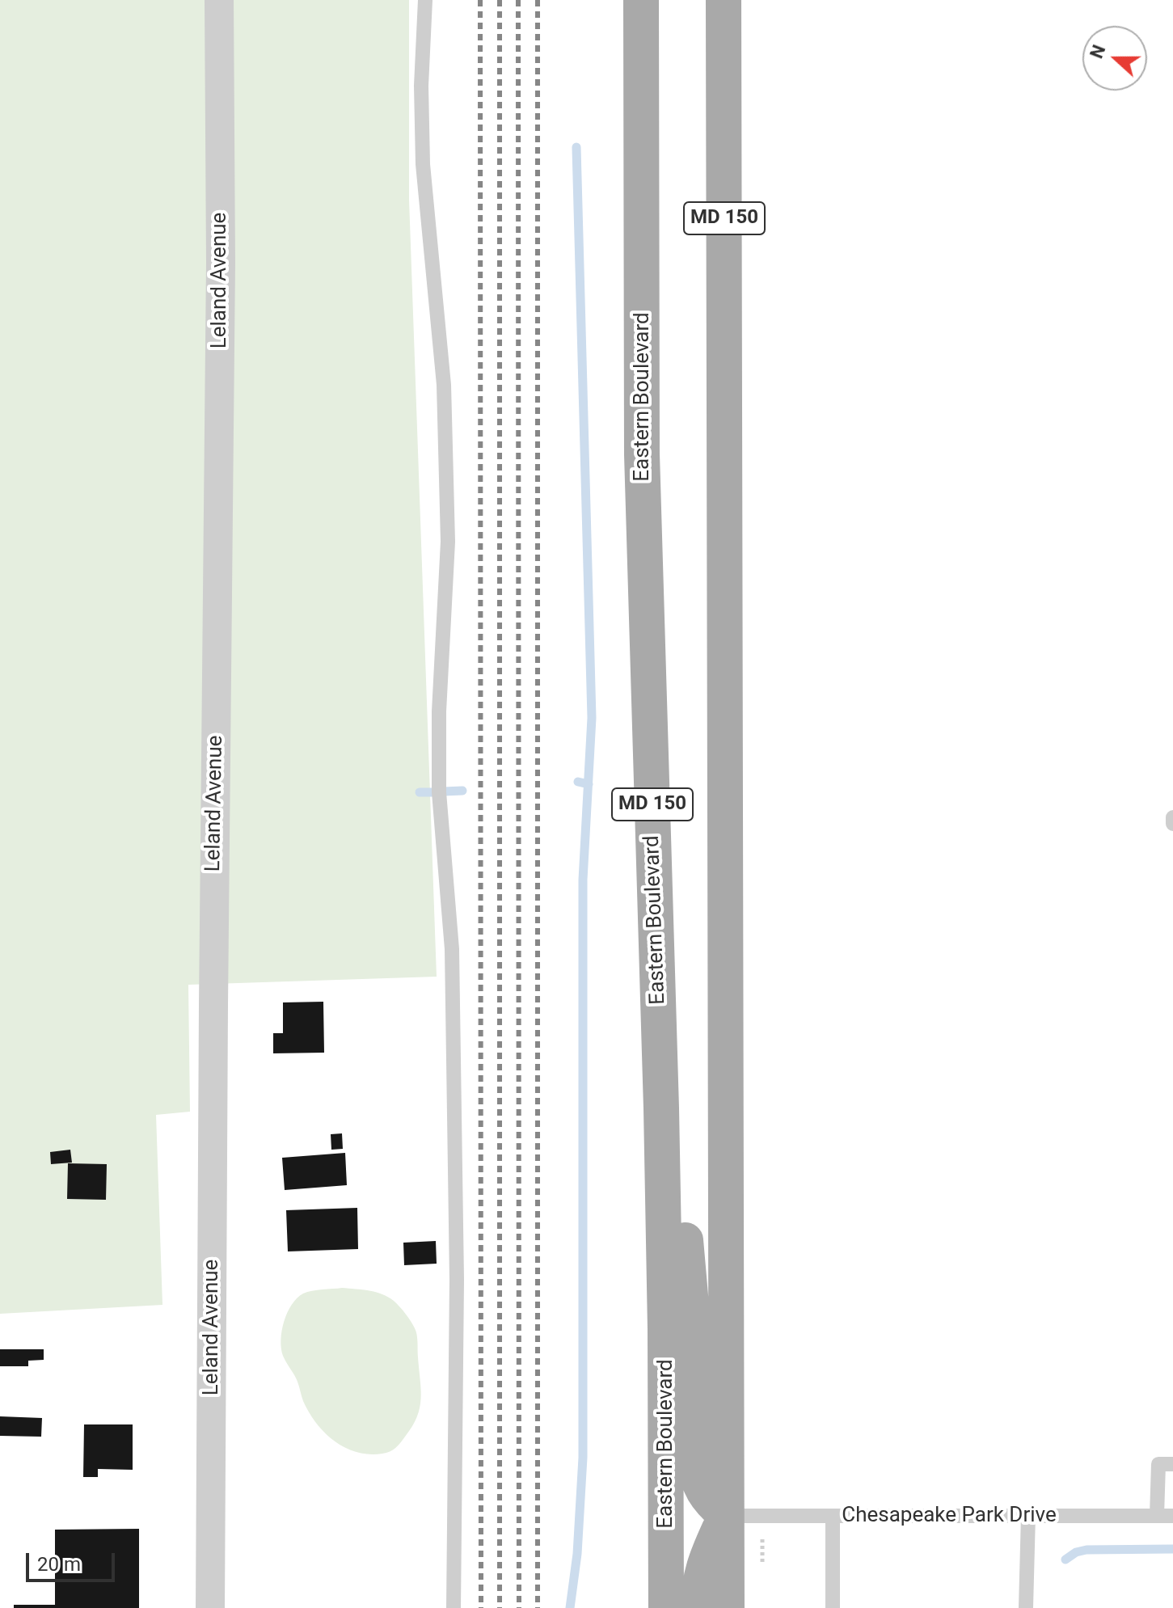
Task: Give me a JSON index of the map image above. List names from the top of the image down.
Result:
{
  "streets": {
    "main road": ["MD 150", "Eastern Boulevard"],
    "street": ["Leland Avenue"],
    "lane": ["Chesapeake Park Drive"]
  },
  "crossings": [
    ["MD 150", "Chesapeake Park Drive"]
  ],
  "scale_bar": "20 m",
  "north": "left"
}
